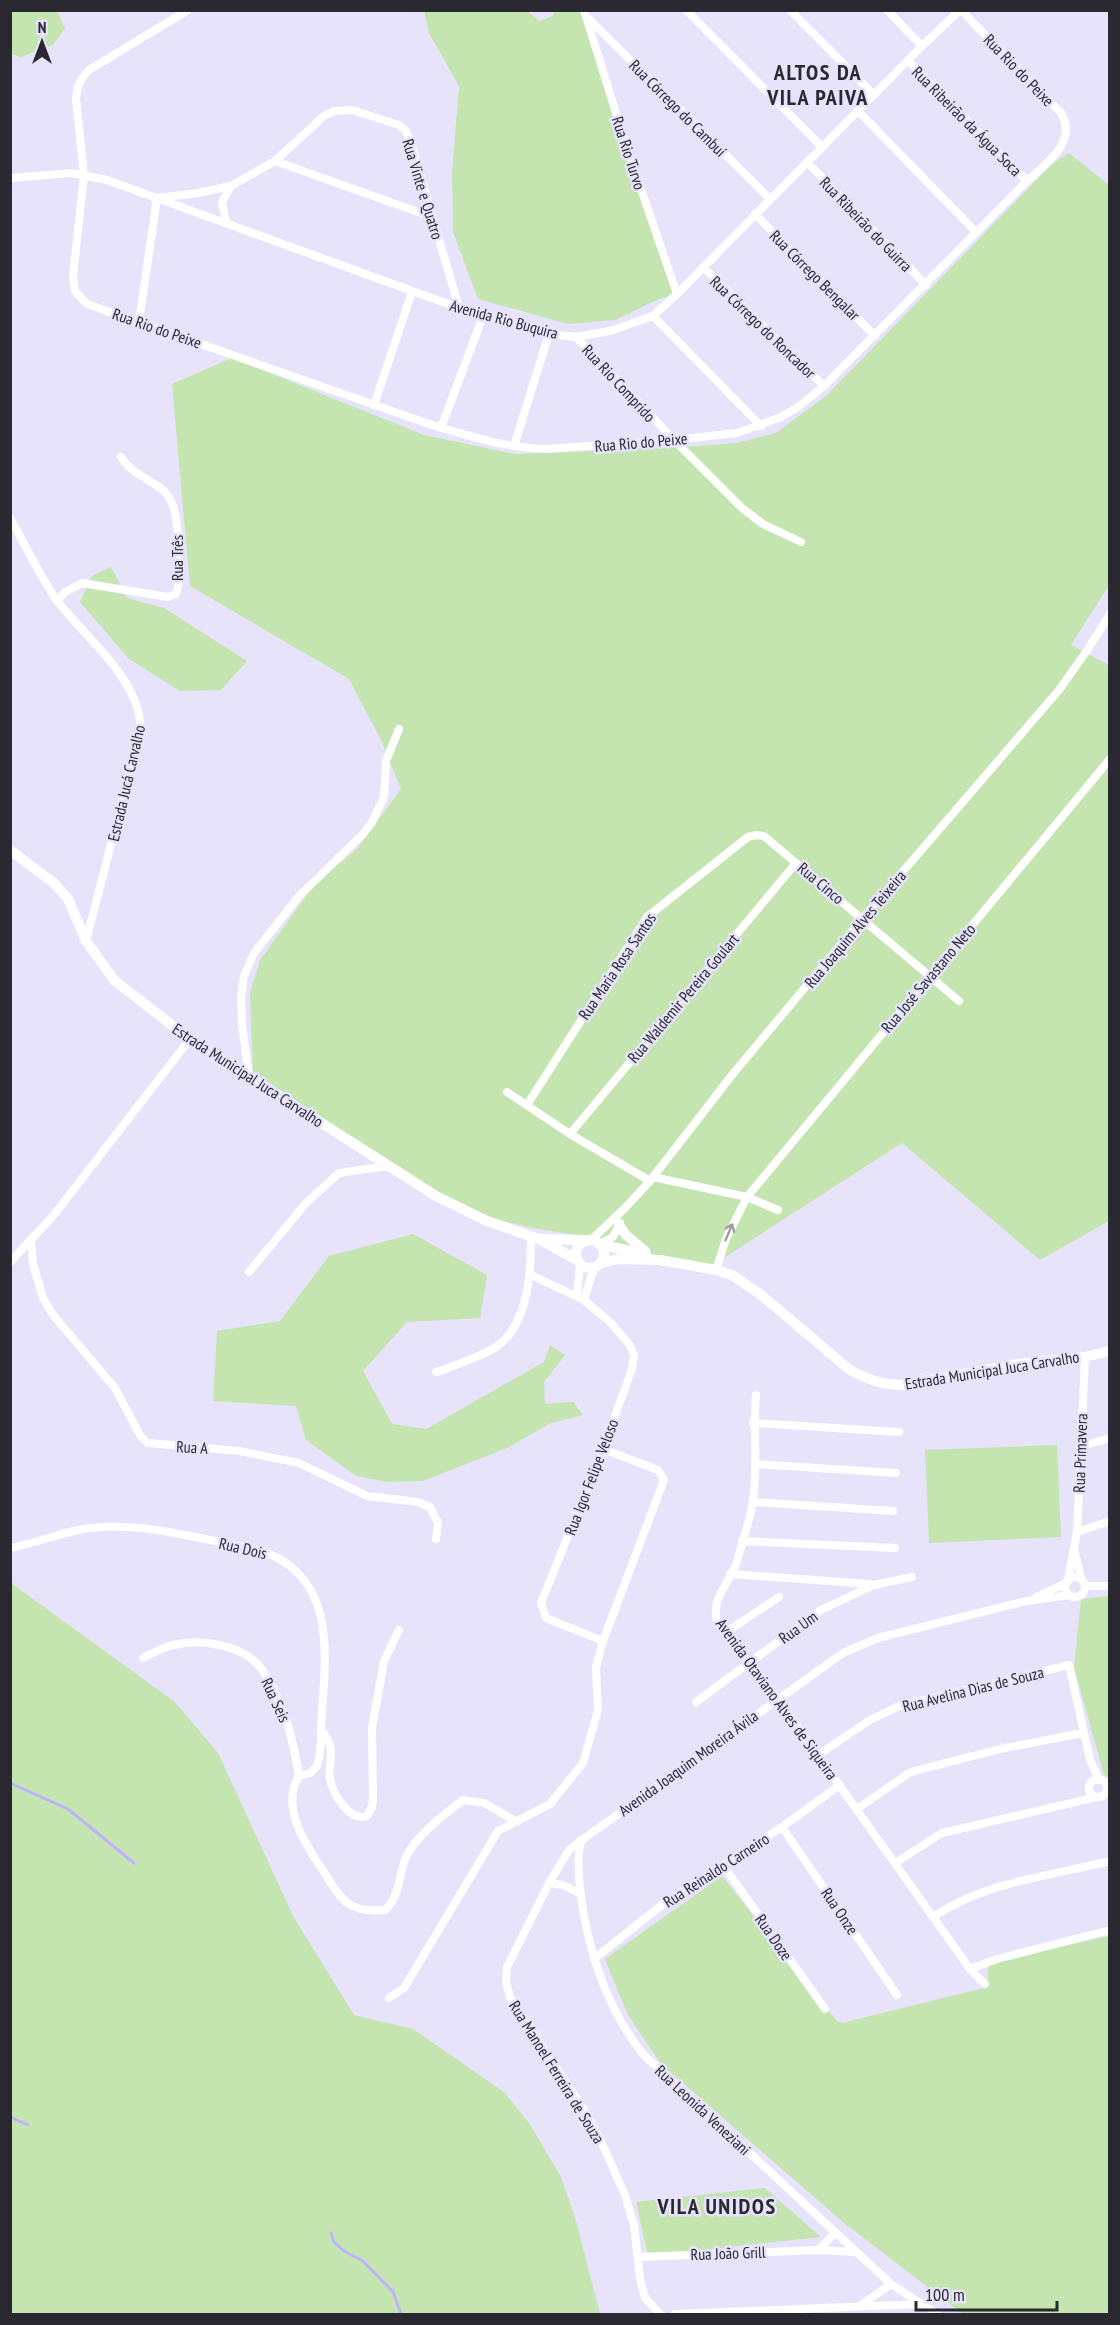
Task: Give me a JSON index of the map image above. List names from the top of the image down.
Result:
{
  "streets": {
    "street": [
      "Rua Rio do Peixe",
      "Rua Córrego do Cambuí",
      "Rua Ribeirão da Água Soca",
      "Rua Rio Turvo",
      "Rua Vinte e Quatro",
      "Rua Ribeirão do Guirra",
      "Rua Córrego Bengalar",
      "Avenida Rio Buquira",
      "Rua Córrego do Roncador",
      "Rua Rio Comprido",
      "Rua Três",
      "Estrada Jucá Carvalho",
      "Rua Cinco",
      "Rua Joaquim Alves Teixeira",
      "Rua Maria Rosa Santos",
      "Rua José Savastano Neto",
      "Rua Waldemir Pereira Goulart",
      "Estrada Municipal Juca Carvalho",
      "Rua A",
      "Rua Primavera",
      "Rua Igor Felipe Veloso",
      "Rua Dois",
      "Rua Um",
      "Rua Avelina Dias de Souza",
      "Avenida Otaviano Alves de Siqueira",
      "Rua Seis",
      "Avenida Joaquim Moreira Ávila",
      "Rua Reinaldo Carneiro",
      "Rua Onze",
      "Rua Doze",
      "Rua Manoel Ferreira de Souza",
      "Rua Leonida Veneziani",
      "Rua João Grill"
    ]
  },
  "crossings": [
    ["Rua Rio do Peixe", "Rua Ribeirão da Água Soca"],
    ["Rua Rio do Peixe", "Rua Ribeirão do Guirra"],
    ["Rua Rio do Peixe", "Rua Córrego Bengalar"],
    ["Rua Rio do Peixe", "Avenida Rio Buquira"],
    ["Rua Rio do Peixe", "Rua Córrego do Roncador"],
    ["Rua Rio do Peixe", "Rua Rio Comprido"],
    ["Rua Córrego do Cambuí", "Rua Rio Turvo"],
    ["Rua Córrego do Cambuí", "Avenida Rio Buquira"],
    ["Rua Ribeirão da Água Soca", "Avenida Rio Buquira"],
    ["Rua Rio Turvo", "Avenida Rio Buquira"],
    ["Rua Vinte e Quatro", "Avenida Rio Buquira"],
    ["Rua Ribeirão do Guirra", "Avenida Rio Buquira"],
    ["Rua Córrego Bengalar", "Avenida Rio Buquira"],
    ["Avenida Rio Buquira", "Rua Córrego do Roncador"],
    ["Avenida Rio Buquira", "Rua Rio Comprido"],
    ["Rua Três", "Estrada Jucá Carvalho"],
    ["Estrada Jucá Carvalho", "Estrada Municipal Juca Carvalho"],
    ["Rua Cinco", "Rua Joaquim Alves Teixeira"],
    ["Rua Cinco", "Rua Maria Rosa Santos"],
    ["Rua Cinco", "Rua José Savastano Neto"],
    ["Rua Cinco", "Rua Waldemir Pereira Goulart"],
    ["Rua José Savastano Neto", "Estrada Municipal Juca Carvalho"],
    ["Estrada Municipal Juca Carvalho", "Rua Primavera"],
    ["Rua Primavera", "Avenida Joaquim Moreira Ávila"],
    ["Rua Dois", "Rua Seis"],
    ["Rua Um", "Avenida Otaviano Alves de Siqueira"],
    ["Rua Avelina Dias de Souza", "Avenida Otaviano Alves de Siqueira"],
    ["Avenida Otaviano Alves de Siqueira", "Avenida Joaquim Moreira Ávila"],
    ["Avenida Otaviano Alves de Siqueira", "Rua Reinaldo Carneiro"],
    ["Avenida Joaquim Moreira Ávila", "Rua Manoel Ferreira de Souza"],
    ["Avenida Joaquim Moreira Ávila", "Rua Leonida Veneziani"],
    ["Rua Reinaldo Carneiro", "Rua Onze"],
    ["Rua Reinaldo Carneiro", "Rua Doze"],
    ["Rua Reinaldo Carneiro", "Rua Leonida Veneziani"],
    ["Rua Manoel Ferreira de Souza", "Rua Leonida Veneziani"],
    ["Rua Manoel Ferreira de Souza", "Rua João Grill"],
    ["Rua Leonida Veneziani", "Rua João Grill"]
  ],
  "districts": ["ALTOS DA VILA PAIVA", "VILA UNIDOS"],
  "scale_bar": "100 m",
  "north": "top"
}
